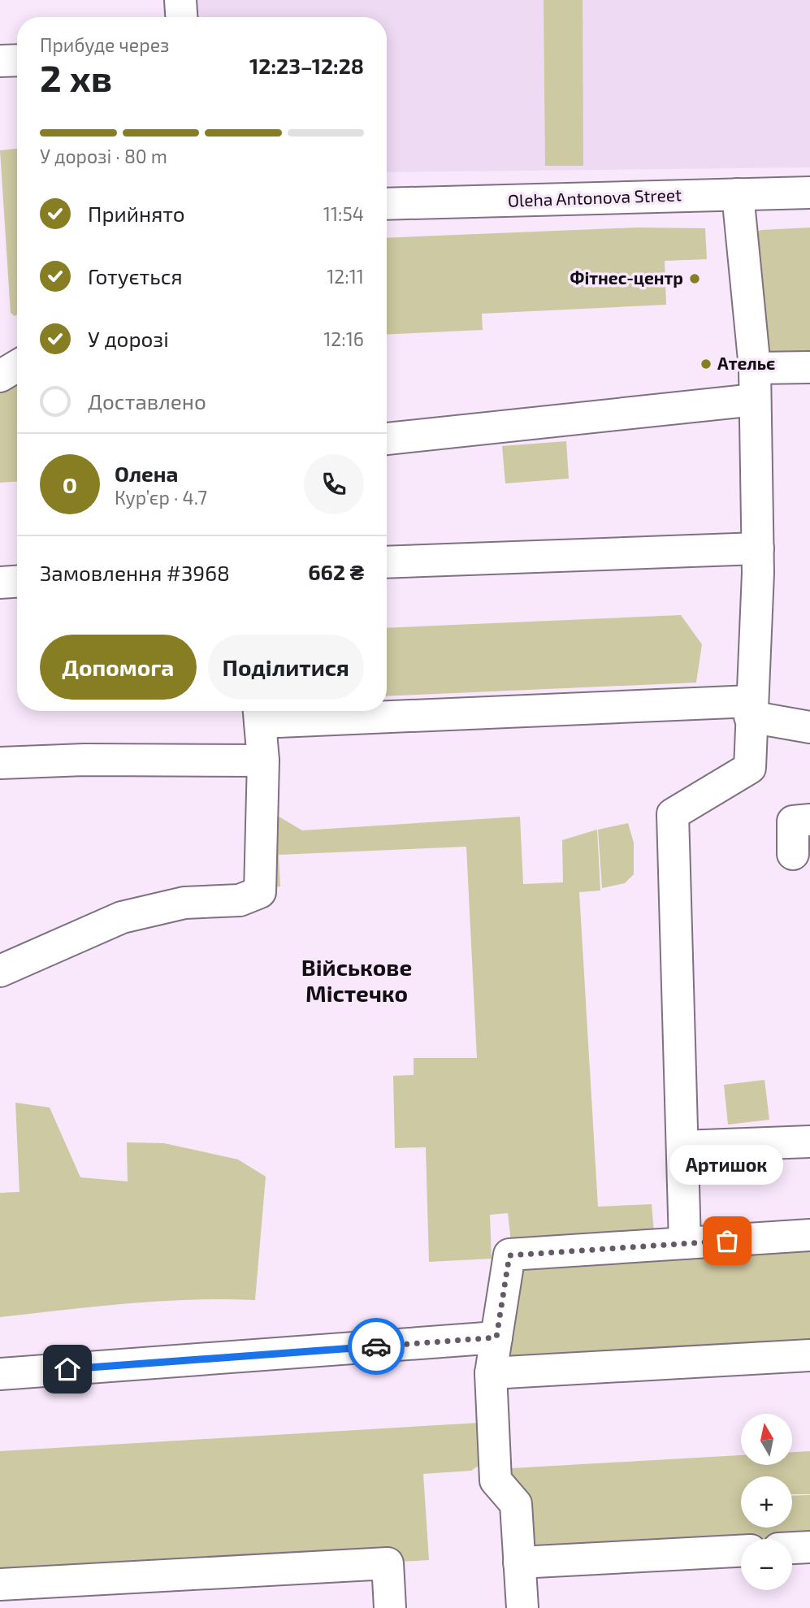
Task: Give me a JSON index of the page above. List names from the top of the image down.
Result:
{
  "streets": {
    "street": ["Oleha Antonova Street"]
  },
  "districts": ["Військове Містечко"],
  "places": ["Фітнес-центр", "Ательє", "Артишок"],
  "north": "top",
  "page": {
    "heading": ["2 хв", "Прибуде через", "12:23–12:28"],
    "panel": [
      "Олена",
      "Кур’єр · 4.7",
      "Замовлення #3968",
      "662 ₴"
    ],
    "bar": "У дорозі · 80 m",
    "list": [
      ["Прийнято", "11:54"],
      ["Готується", "12:11"],
      ["У дорозі", "12:16"],
      "Доставлено"
    ],
    "round": "О",
    "buttons": ["Допомога", "Поділитися"],
    "bubble": "Артишок",
    "map_buttons": ["+", "−"]
  }
}
